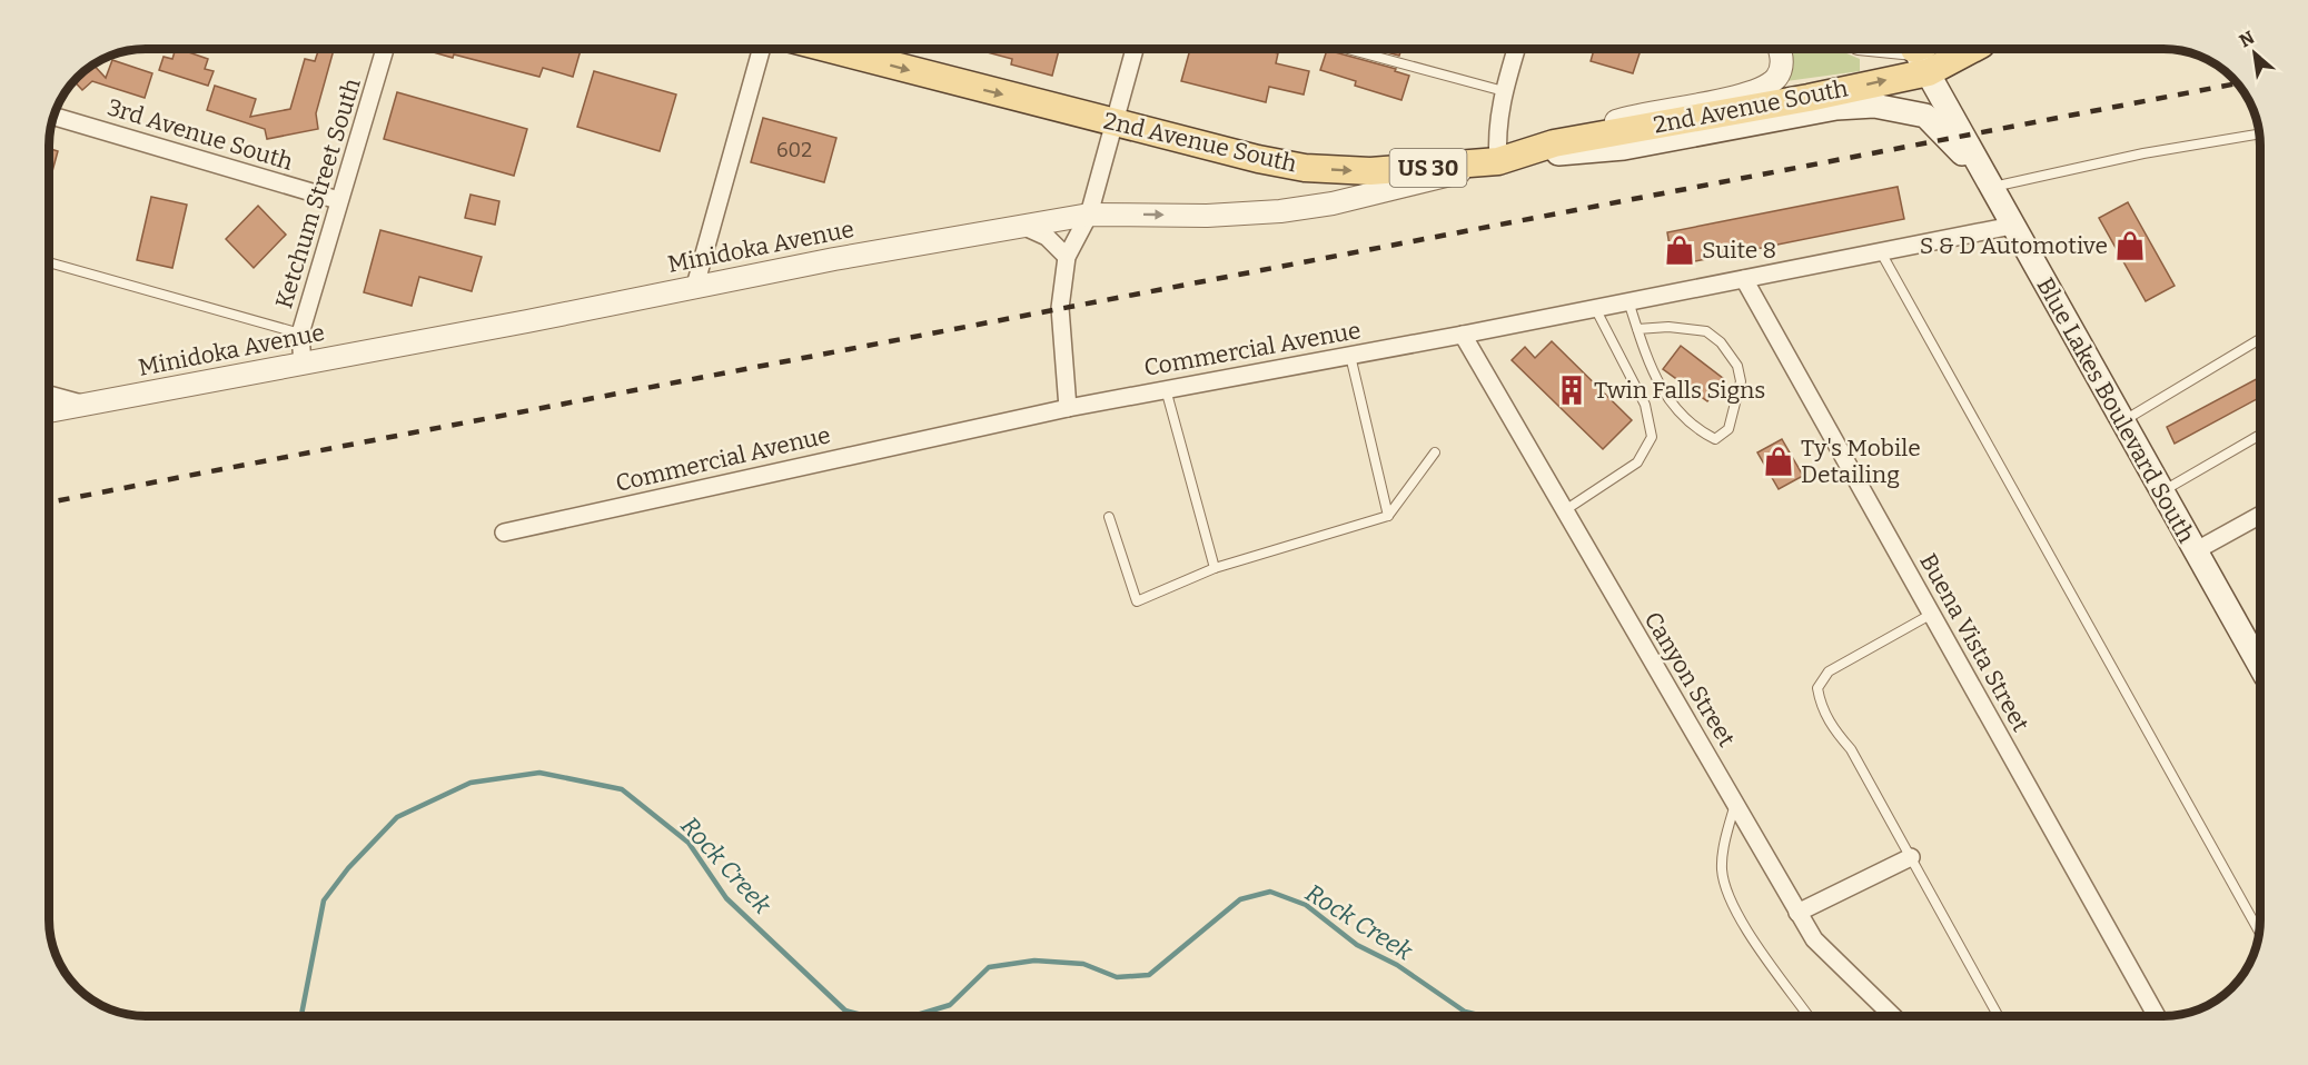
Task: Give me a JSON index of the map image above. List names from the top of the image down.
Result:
{
  "streets": {
    "main road": ["2nd Avenue South", "US 30", "Blue Lakes Boulevard South"],
    "street": [
      "3rd Avenue South",
      "Ketchum Street South",
      "Minidoka Avenue",
      "Commercial Avenue",
      "Buena Vista Street",
      "Canyon Street"
    ]
  },
  "crossings": [
    ["2nd Avenue South", "US 30"],
    ["2nd Avenue South", "Minidoka Avenue"],
    ["2nd Avenue South", "Blue Lakes Boulevard South"],
    ["3rd Avenue South", "Ketchum Street South"],
    ["US 30", "Blue Lakes Boulevard South"],
    ["Ketchum Street South", "Minidoka Avenue"],
    ["Commercial Avenue", "Blue Lakes Boulevard South"],
    ["Commercial Avenue", "Buena Vista Street"],
    ["Commercial Avenue", "Canyon Street"]
  ],
  "water": ["Rock Creek"],
  "places": {
    "shop": ["S & D Automotive", "Suite 8", "Ty's Mobile Detailing"],
    "building": ["Twin Falls Signs"]
  },
  "house_numbers": ["602"],
  "north": "top left"
}
